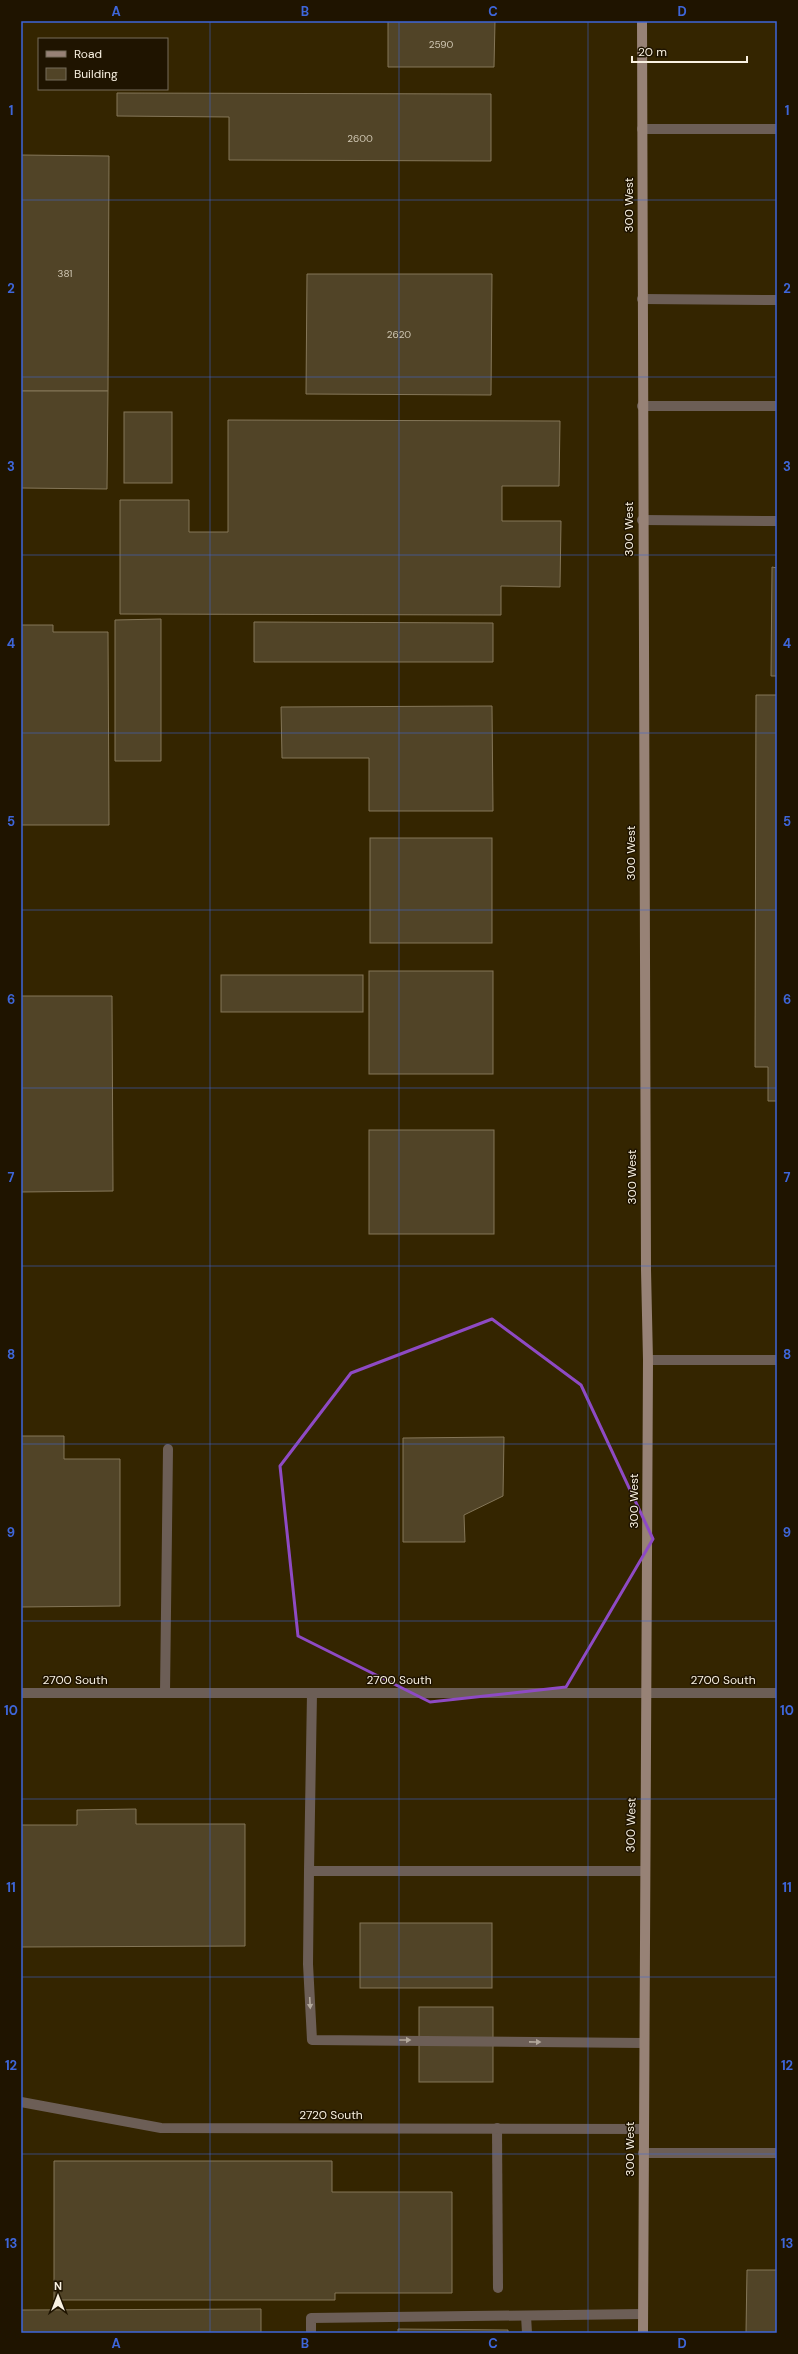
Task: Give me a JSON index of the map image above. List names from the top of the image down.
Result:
{
  "streets": {
    "main road": ["300 West"],
    "street": ["2700 South", "2720 South"]
  },
  "crossings": [
    ["300 West", "2700 South"],
    ["300 West", "2720 South"]
  ],
  "house_numbers": [
    "2590",
    "2600",
    "381",
    "2620"
  ],
  "legend": ["Road", "Building"],
  "scale_bar": "20 m",
  "north": "top",
  "grid": {
    "columns": [
      "A",
      "B",
      "C",
      "D"
    ],
    "rows": [
      "1",
      "2",
      "3",
      "4",
      "5",
      "6",
      "7",
      "8",
      "9",
      "10",
      "11",
      "12",
      "13"
    ]
  }
}
